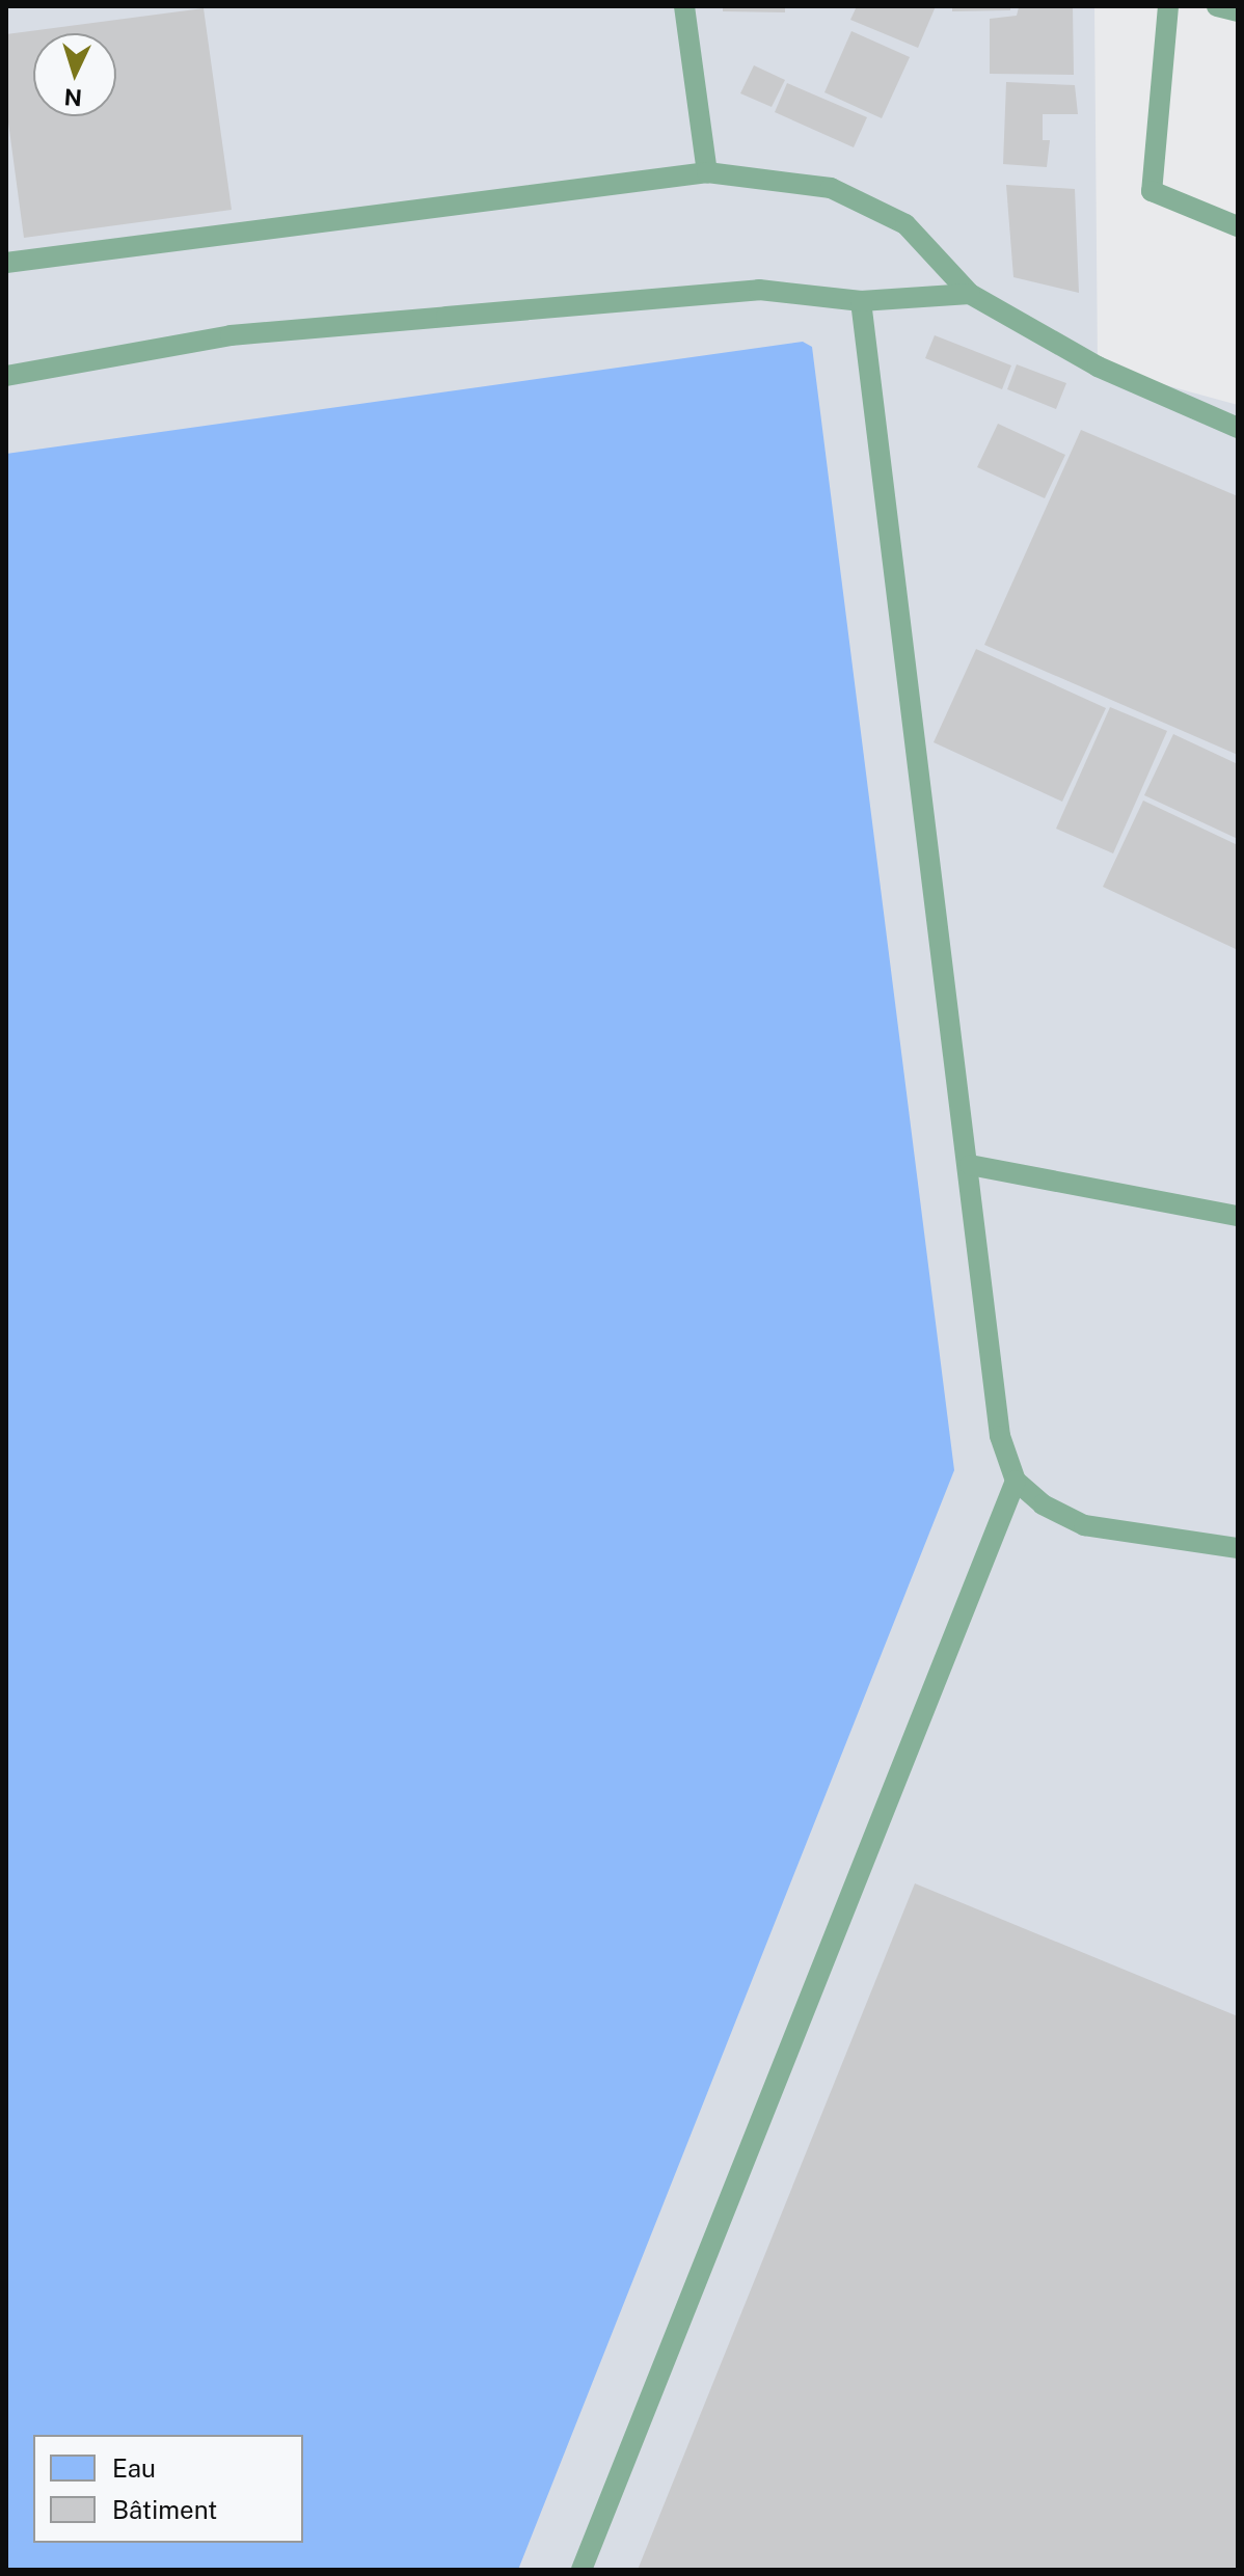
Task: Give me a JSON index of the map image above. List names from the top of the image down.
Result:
{
  "legend": ["Eau", "Bâtiment"],
  "north": "bottom"
}
